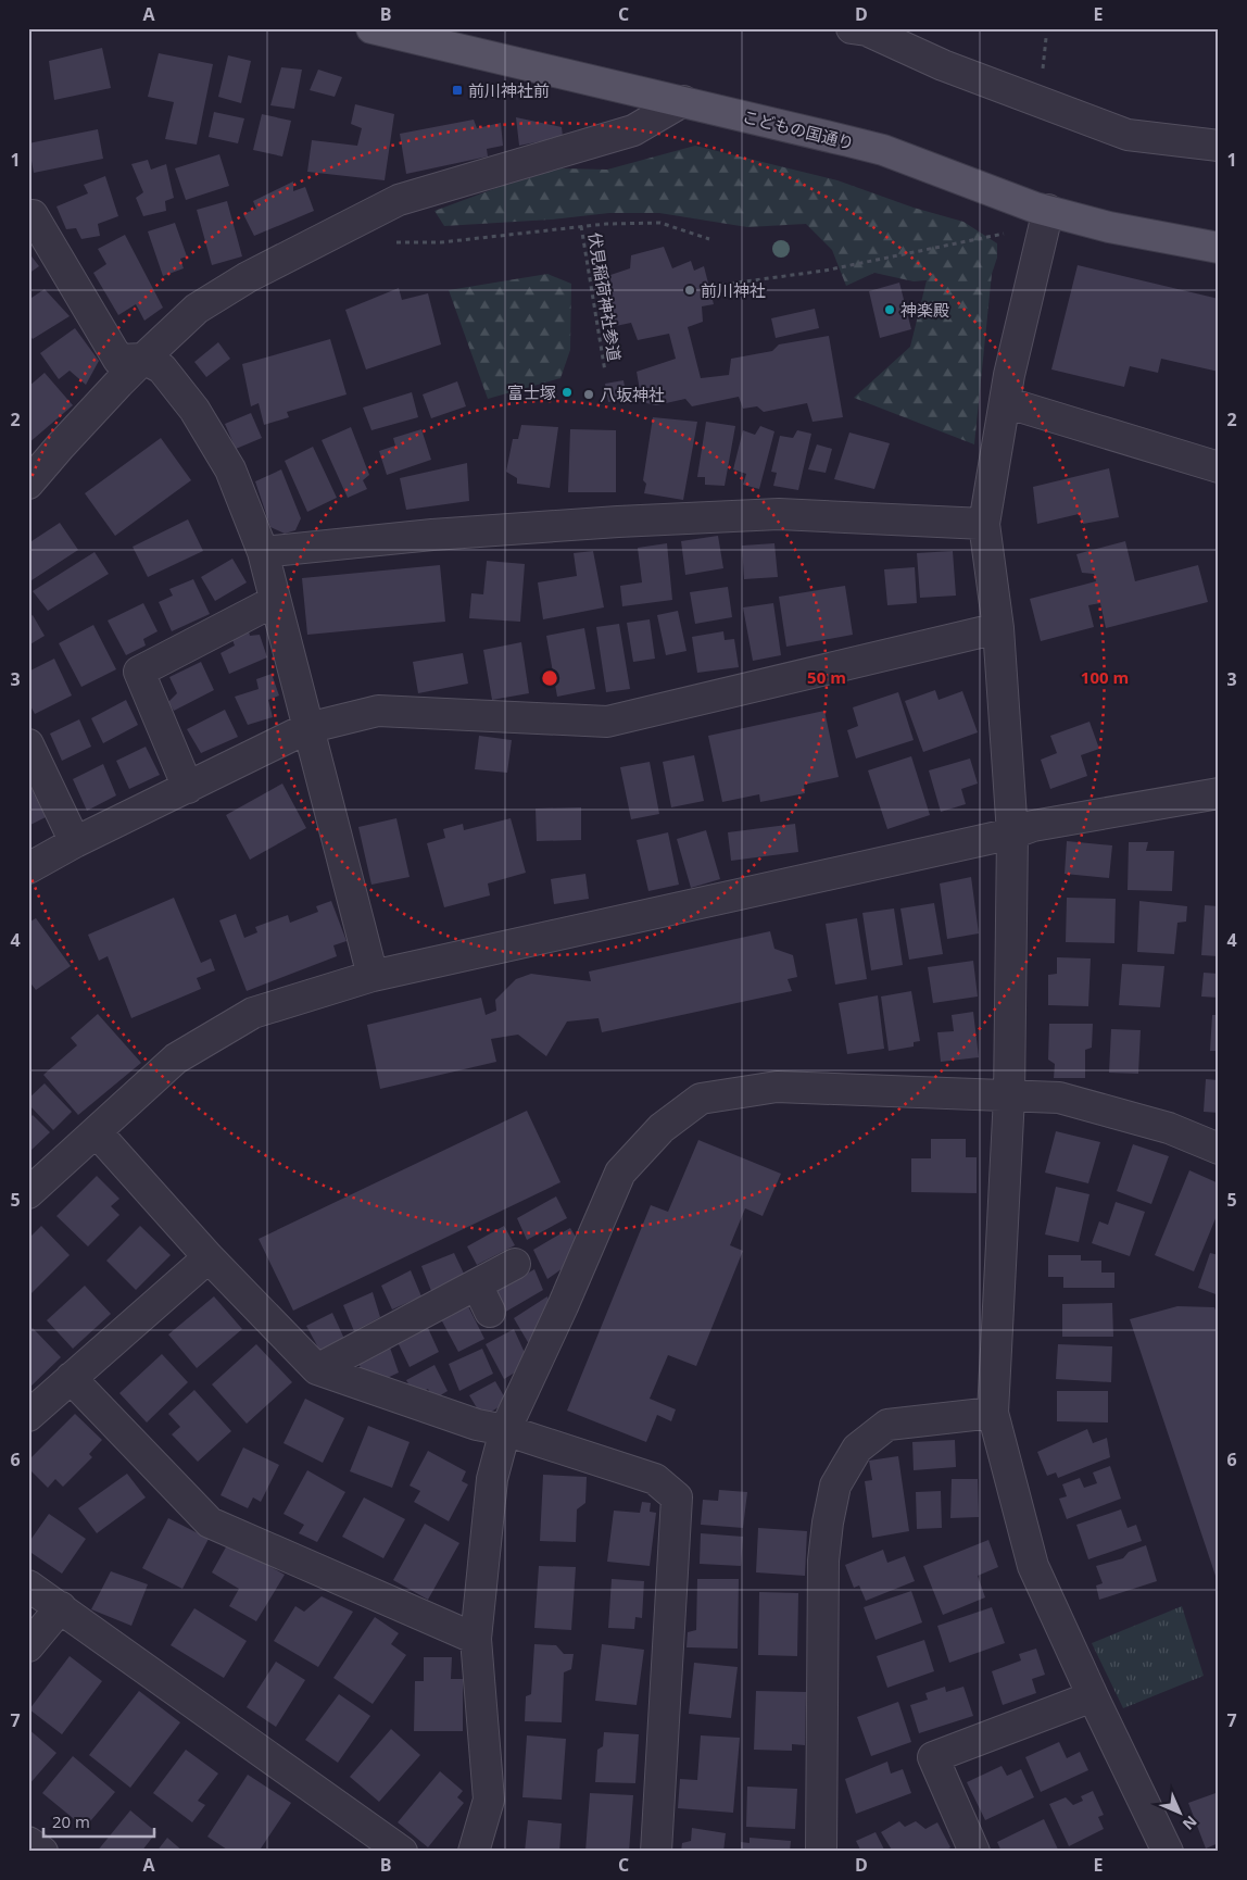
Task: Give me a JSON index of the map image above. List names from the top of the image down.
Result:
{
  "streets": {
    "main road": ["こどもの国通り"],
    "path": ["伏見稲荷神社参道"]
  },
  "places": {
    "transit": ["前川神社前"],
    "other": [
      "前川神社",
      "神楽殿",
      "富士塚",
      "八坂神社"
    ]
  },
  "scale_bar": "20 m",
  "north": "bottom right",
  "grid": {
    "columns": [
      "A",
      "B",
      "C",
      "D",
      "E"
    ],
    "rows": [
      "1",
      "2",
      "3",
      "4",
      "5",
      "6",
      "7"
    ]
  },
  "rings": ["50 m", "100 m"]
}
